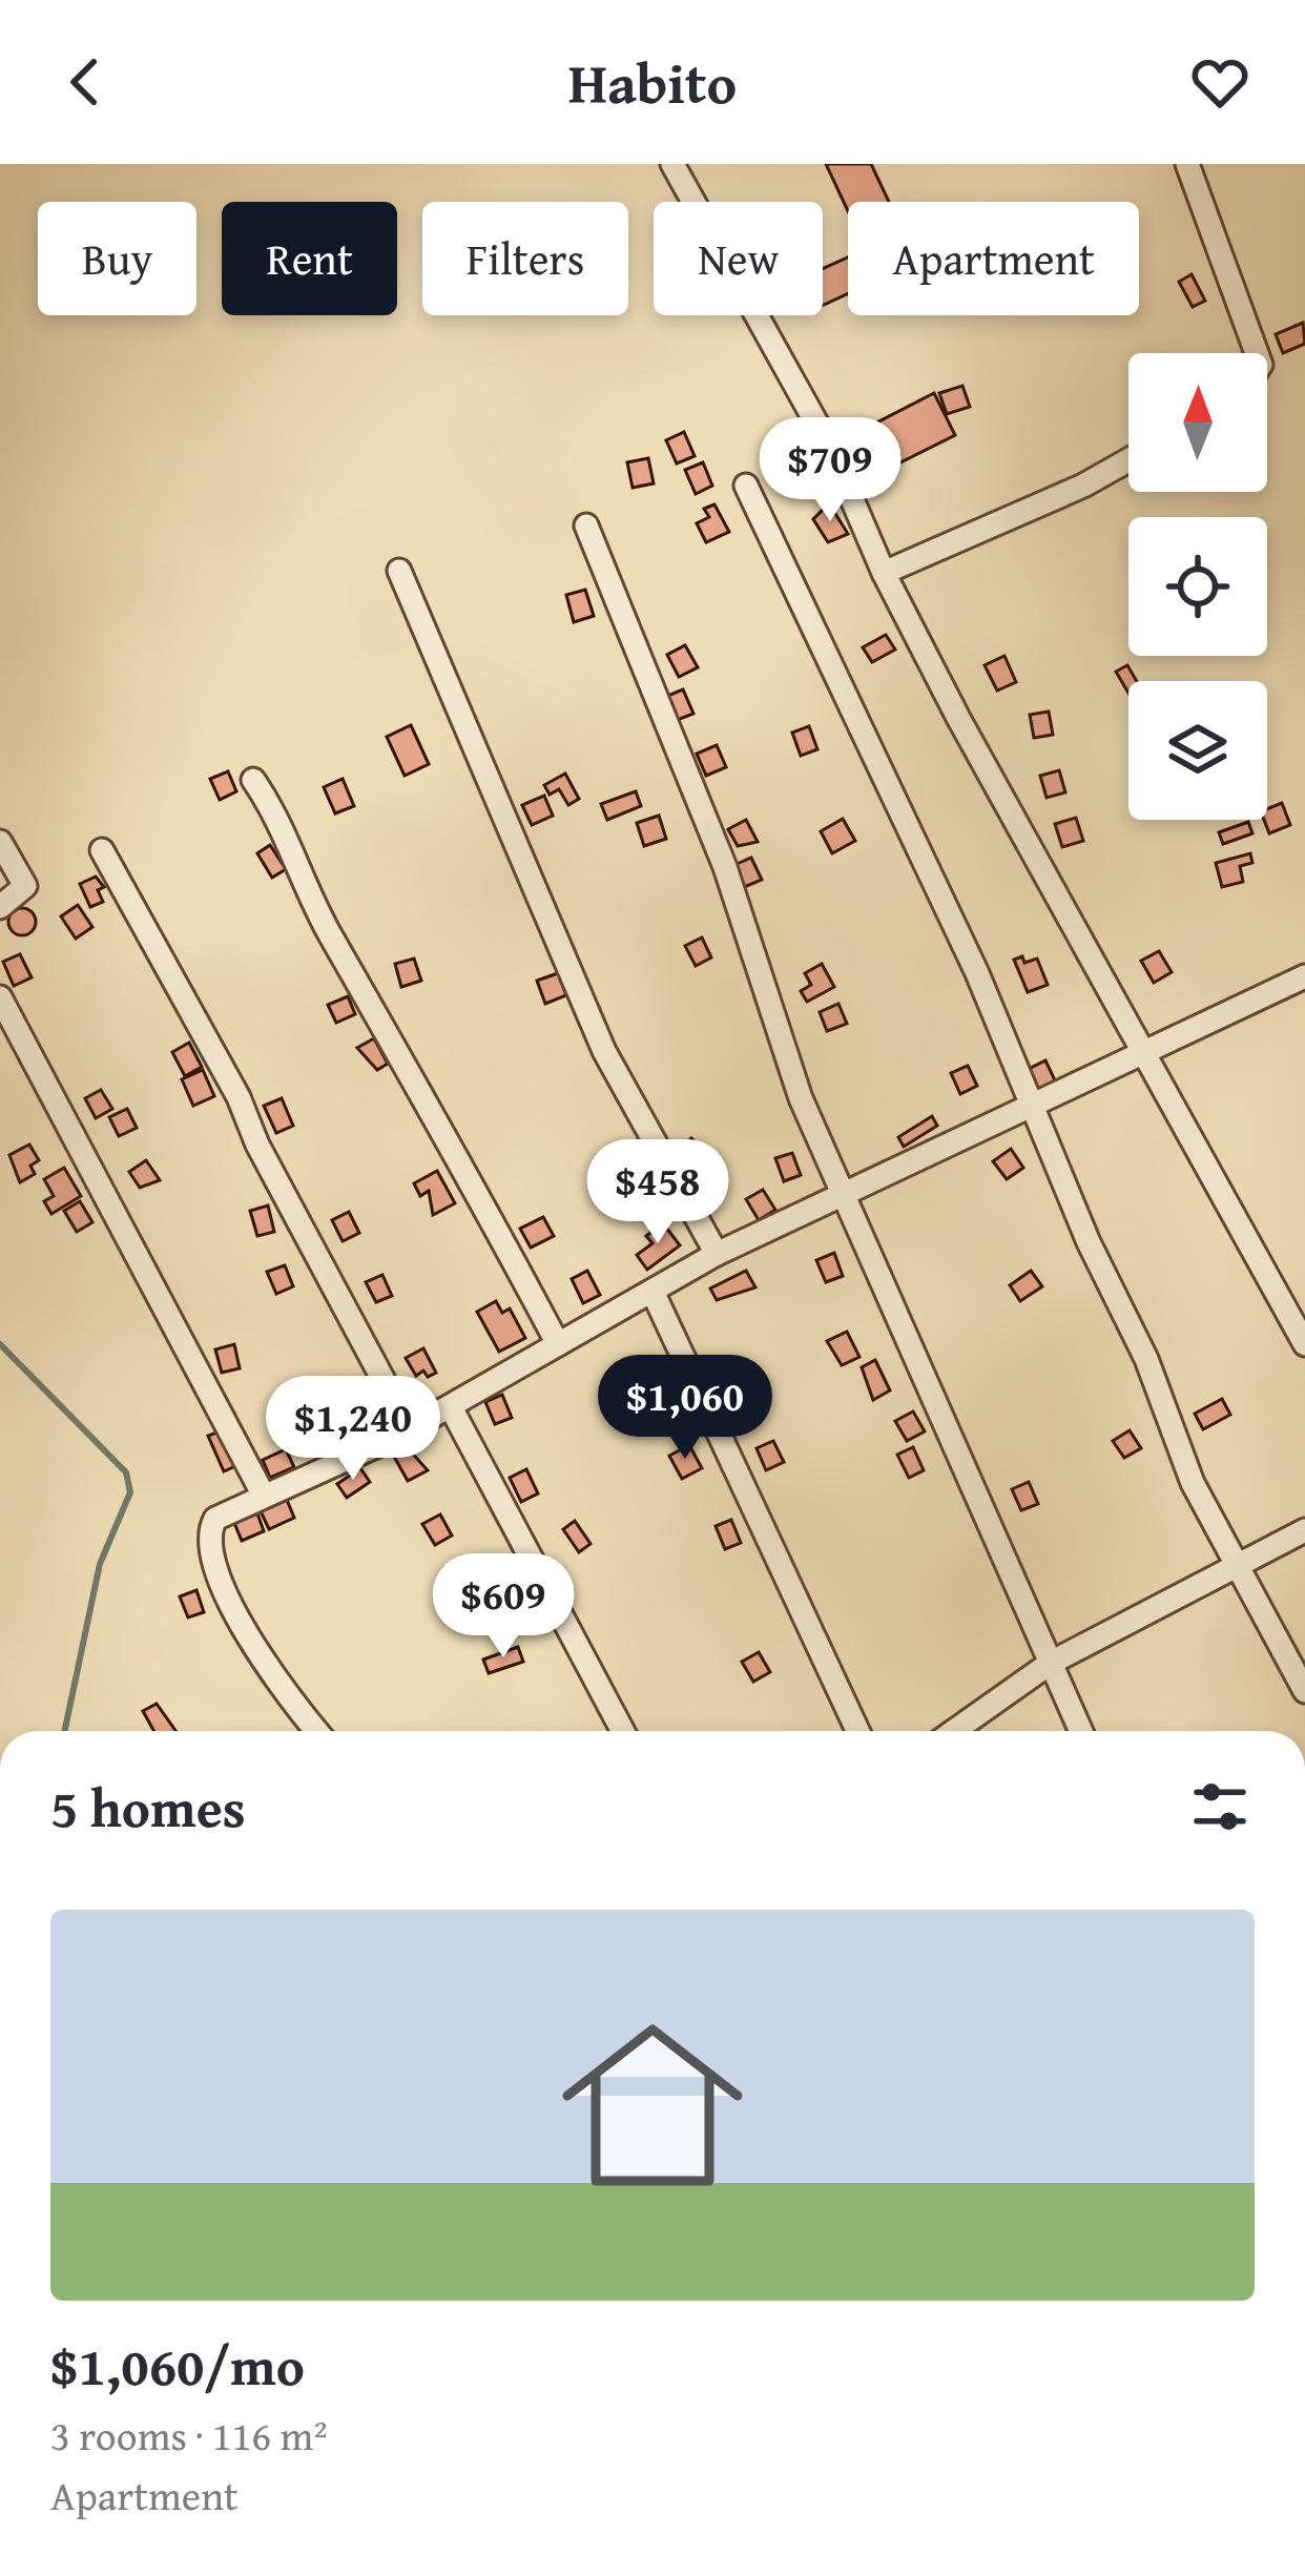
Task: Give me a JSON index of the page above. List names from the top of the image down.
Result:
{
  "north": "top",
  "page": {
    "header": "Habito",
    "chip": [
      "Buy",
      "Rent",
      "Filters",
      "New",
      "Apartment"
    ],
    "price": [
      "$709",
      "$458",
      "$1,060",
      "$1,240",
      "$609"
    ],
    "heading": "5 homes",
    "list": [
      {
        "name": "$1,060/mo",
        "note": "3 rooms · 116 m² · Apartment"
      }
    ]
  }
}
